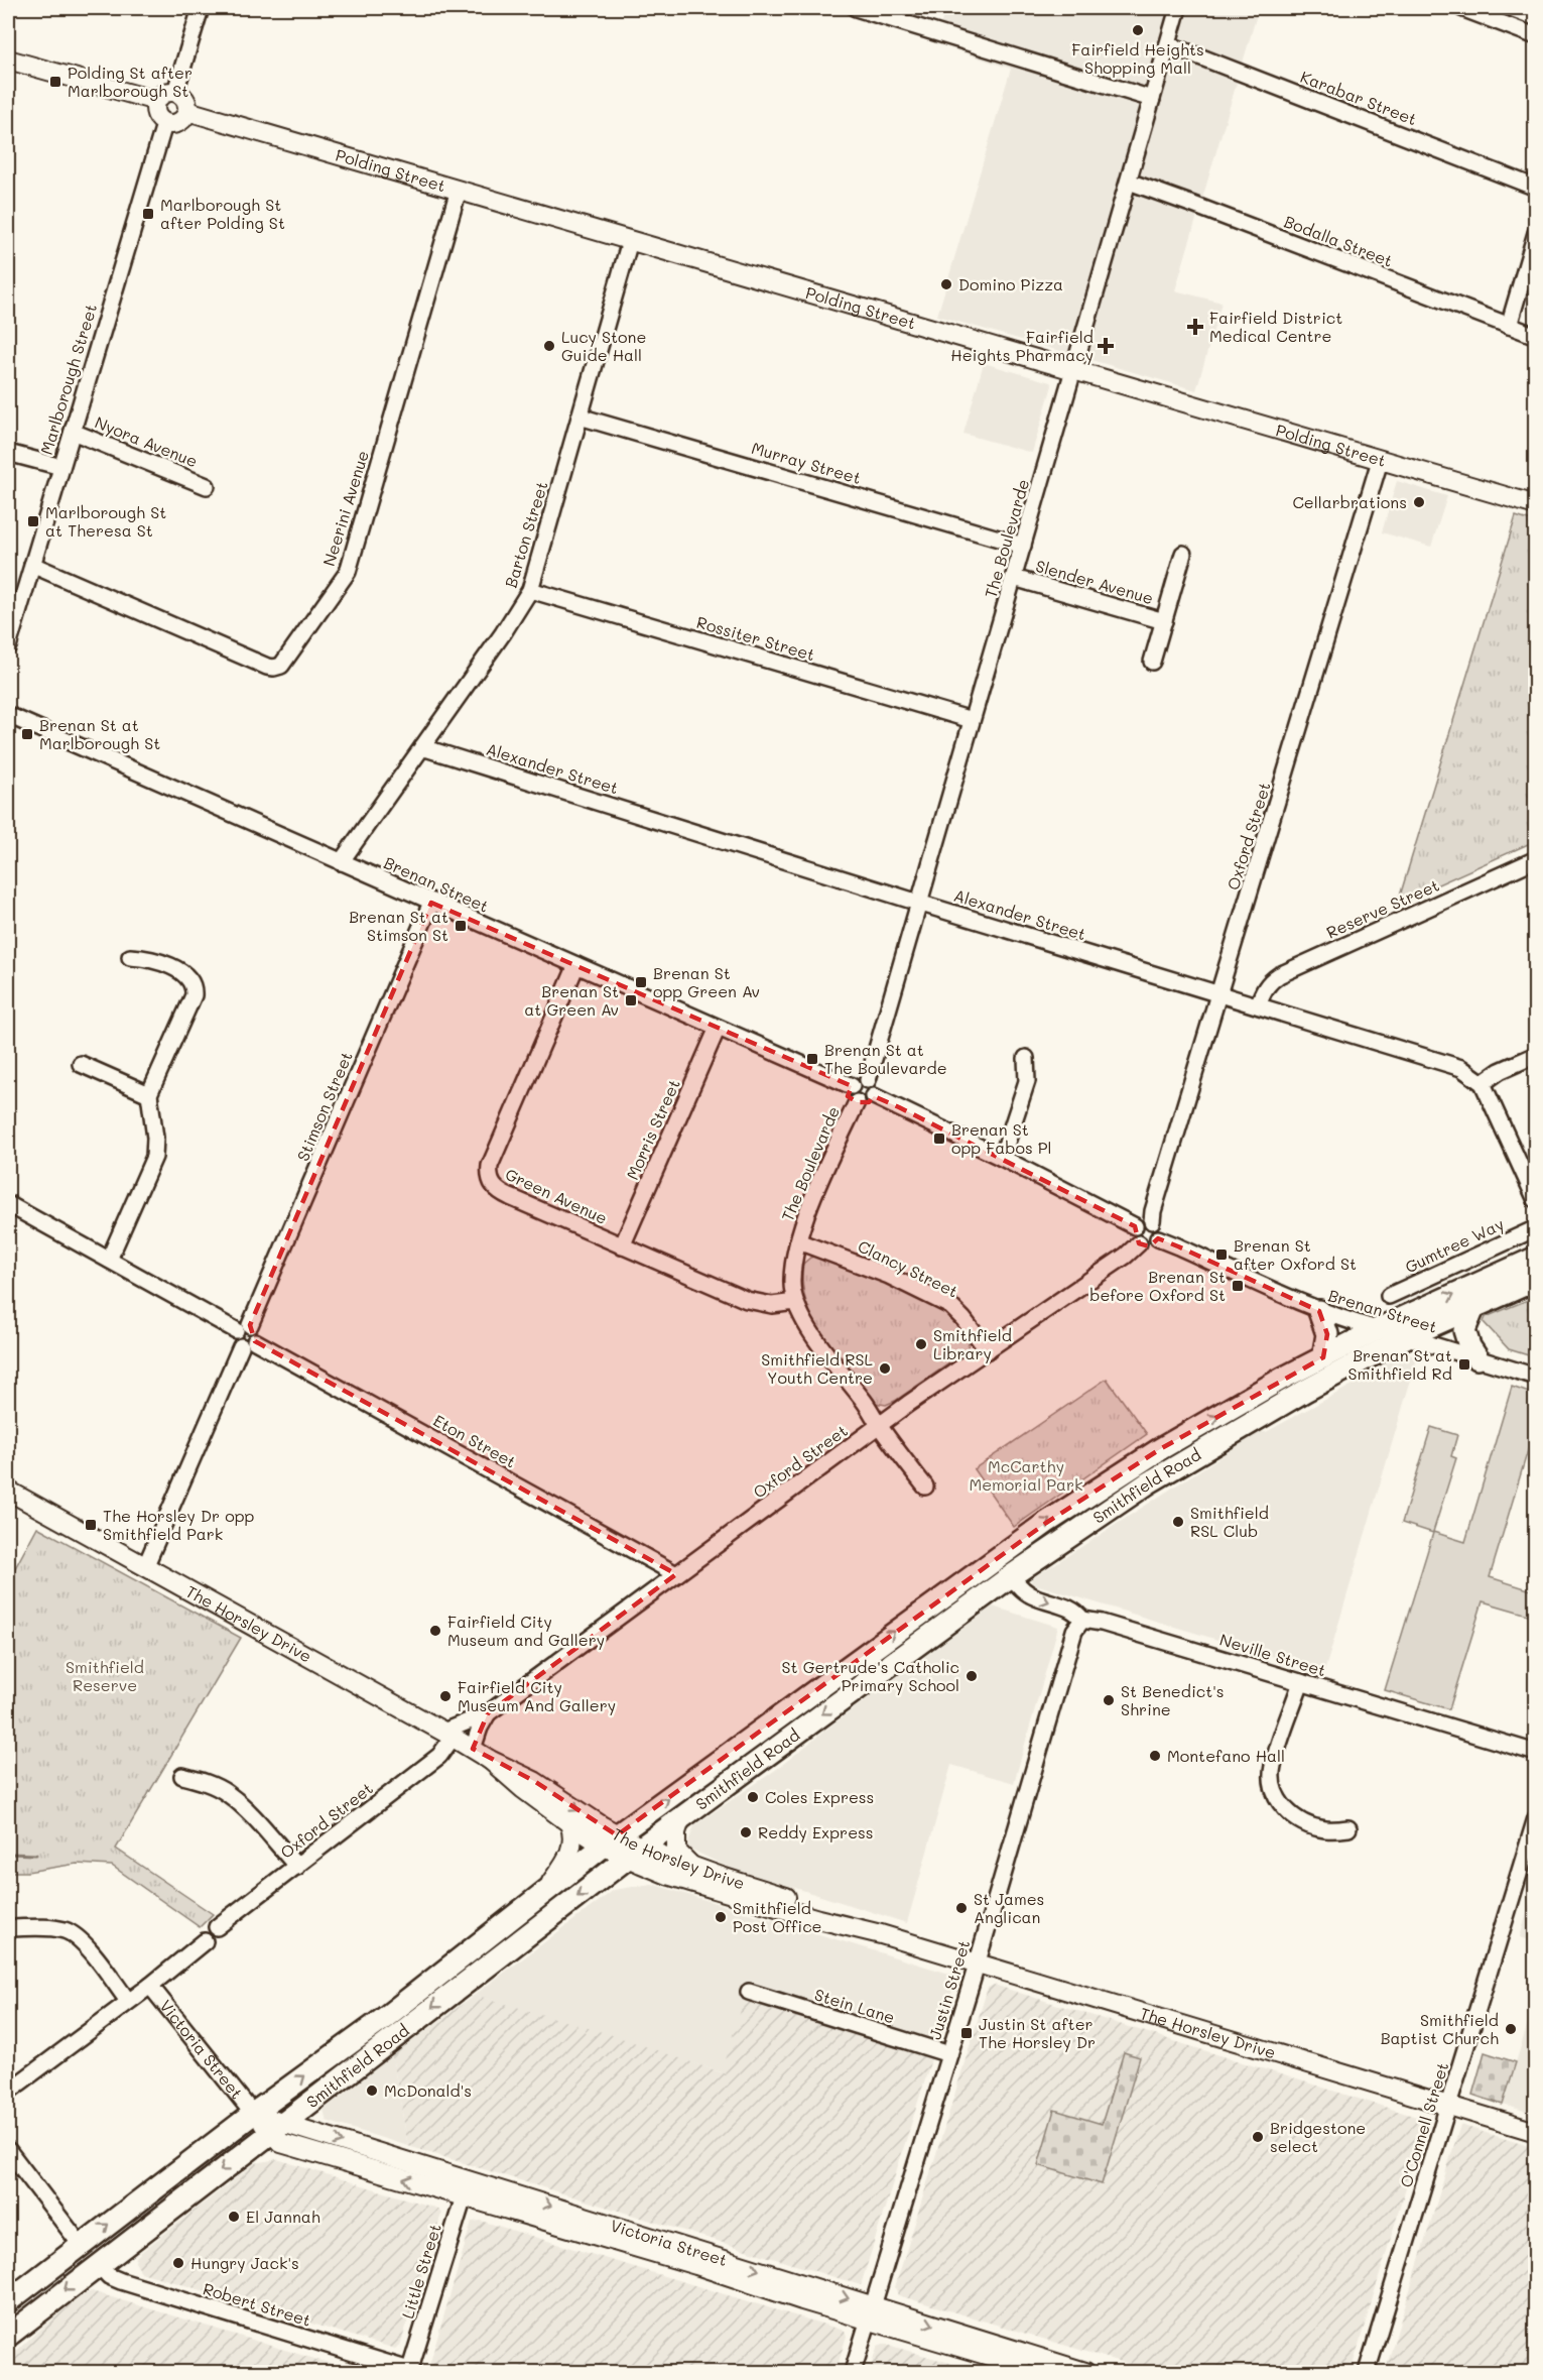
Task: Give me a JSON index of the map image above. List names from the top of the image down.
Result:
{
  "streets": {
    "highway": ["Smithfield Road"],
    "main road": ["Polding Street", "The Horsley Drive", "Victoria Street"],
    "street": [
      "Karabar Street",
      "Bodalla Street",
      "Marlborough Street",
      "Nyora Avenue",
      "Murray Street",
      "Neerini Avenue",
      "Barton Street",
      "The Boulevarde",
      "Slender Avenue",
      "Rossiter Street",
      "Alexander Street",
      "Oxford Street",
      "Brenan Street",
      "Reserve Street",
      "Stimson Street",
      "Morris Street",
      "Green Avenue",
      "Gumtree Way",
      "Clancy Street",
      "Eton Street",
      "Neville Street",
      "Justin Street",
      "Stein Lane",
      "O'Connell Street",
      "Little Street",
      "Robert Street"
    ]
  },
  "crossings": [
    ["Karabar Street", "The Boulevarde"],
    ["Polding Street", "Marlborough Street"],
    ["Polding Street", "Neerini Avenue"],
    ["Polding Street", "Barton Street"],
    ["Polding Street", "The Boulevarde"],
    ["Polding Street", "Oxford Street"],
    ["Bodalla Street", "The Boulevarde"],
    ["Marlborough Street", "Nyora Avenue"],
    ["Marlborough Street", "Neerini Avenue"],
    ["Murray Street", "Barton Street"],
    ["Murray Street", "The Boulevarde"],
    ["Barton Street", "Rossiter Street"],
    ["Barton Street", "Alexander Street"],
    ["Barton Street", "Brenan Street"],
    ["The Boulevarde", "Slender Avenue"],
    ["The Boulevarde", "Rossiter Street"],
    ["The Boulevarde", "Alexander Street"],
    ["The Boulevarde", "Oxford Street"],
    ["The Boulevarde", "Brenan Street"],
    ["The Boulevarde", "Green Avenue"],
    ["The Boulevarde", "Clancy Street"],
    ["Alexander Street", "Oxford Street"],
    ["Alexander Street", "Reserve Street"],
    ["Oxford Street", "Brenan Street"],
    ["Oxford Street", "Clancy Street"],
    ["Oxford Street", "Eton Street"],
    ["Oxford Street", "The Horsley Drive"],
    ["Brenan Street", "Stimson Street"],
    ["Brenan Street", "Morris Street"],
    ["Brenan Street", "Green Avenue"],
    ["Brenan Street", "Smithfield Road"],
    ["Morris Street", "Green Avenue"],
    ["Smithfield Road", "The Horsley Drive"],
    ["Smithfield Road", "Neville Street"],
    ["Smithfield Road", "Victoria Street"],
    ["Smithfield Road", "Robert Street"],
    ["The Horsley Drive", "Justin Street"],
    ["The Horsley Drive", "O'Connell Street"],
    ["Neville Street", "Justin Street"],
    ["Justin Street", "Stein Lane"],
    ["Justin Street", "Victoria Street"],
    ["Victoria Street", "Little Street"],
    ["Little Street", "Robert Street"]
  ],
  "parks": ["McCarthy Memorial Park", "Smithfield Reserve"],
  "places": {
    "other": [
      "Fairfield Heights Shopping Mall",
      "Domino Pizza",
      "Lucy Stone Guide Hall",
      "Cellarbrations",
      "Smithfield Library",
      "Smithfield RSL Youth Centre",
      "Smithfield RSL Club",
      "Fairfield City Museum and Gallery",
      "St Gertrude's Catholic Primary School",
      "Fairfield City Museum And Gallery",
      "St Benedict's Shrine",
      "Montefano Hall",
      "Coles Express",
      "Reddy Express",
      "St James Anglican",
      "Smithfield Post Office",
      "Smithfield Baptist Church",
      "McDonald's",
      "Bridgestone select",
      "El Jannah",
      "Hungry Jack's"
    ],
    "transit": [
      "Polding St after Marlborough St",
      "Marlborough St after Polding St",
      "Marlborough St at Theresa St",
      "Brenan St at Marlborough St",
      "Brenan St at Stimson St",
      "Brenan St opp Green Av",
      "Brenan St at Green Av",
      "Brenan St at The Boulevarde",
      "Brenan St opp Fabos Pl",
      "Brenan St after Oxford St",
      "Brenan St before Oxford St",
      "Brenan St at Smithfield Rd",
      "The Horsley Dr opp Smithfield Park",
      "Justin St after The Horsley Dr"
    ],
    "health": ["Fairfield District Medical Centre", "Fairfield Heights Pharmacy"]
  }
}
